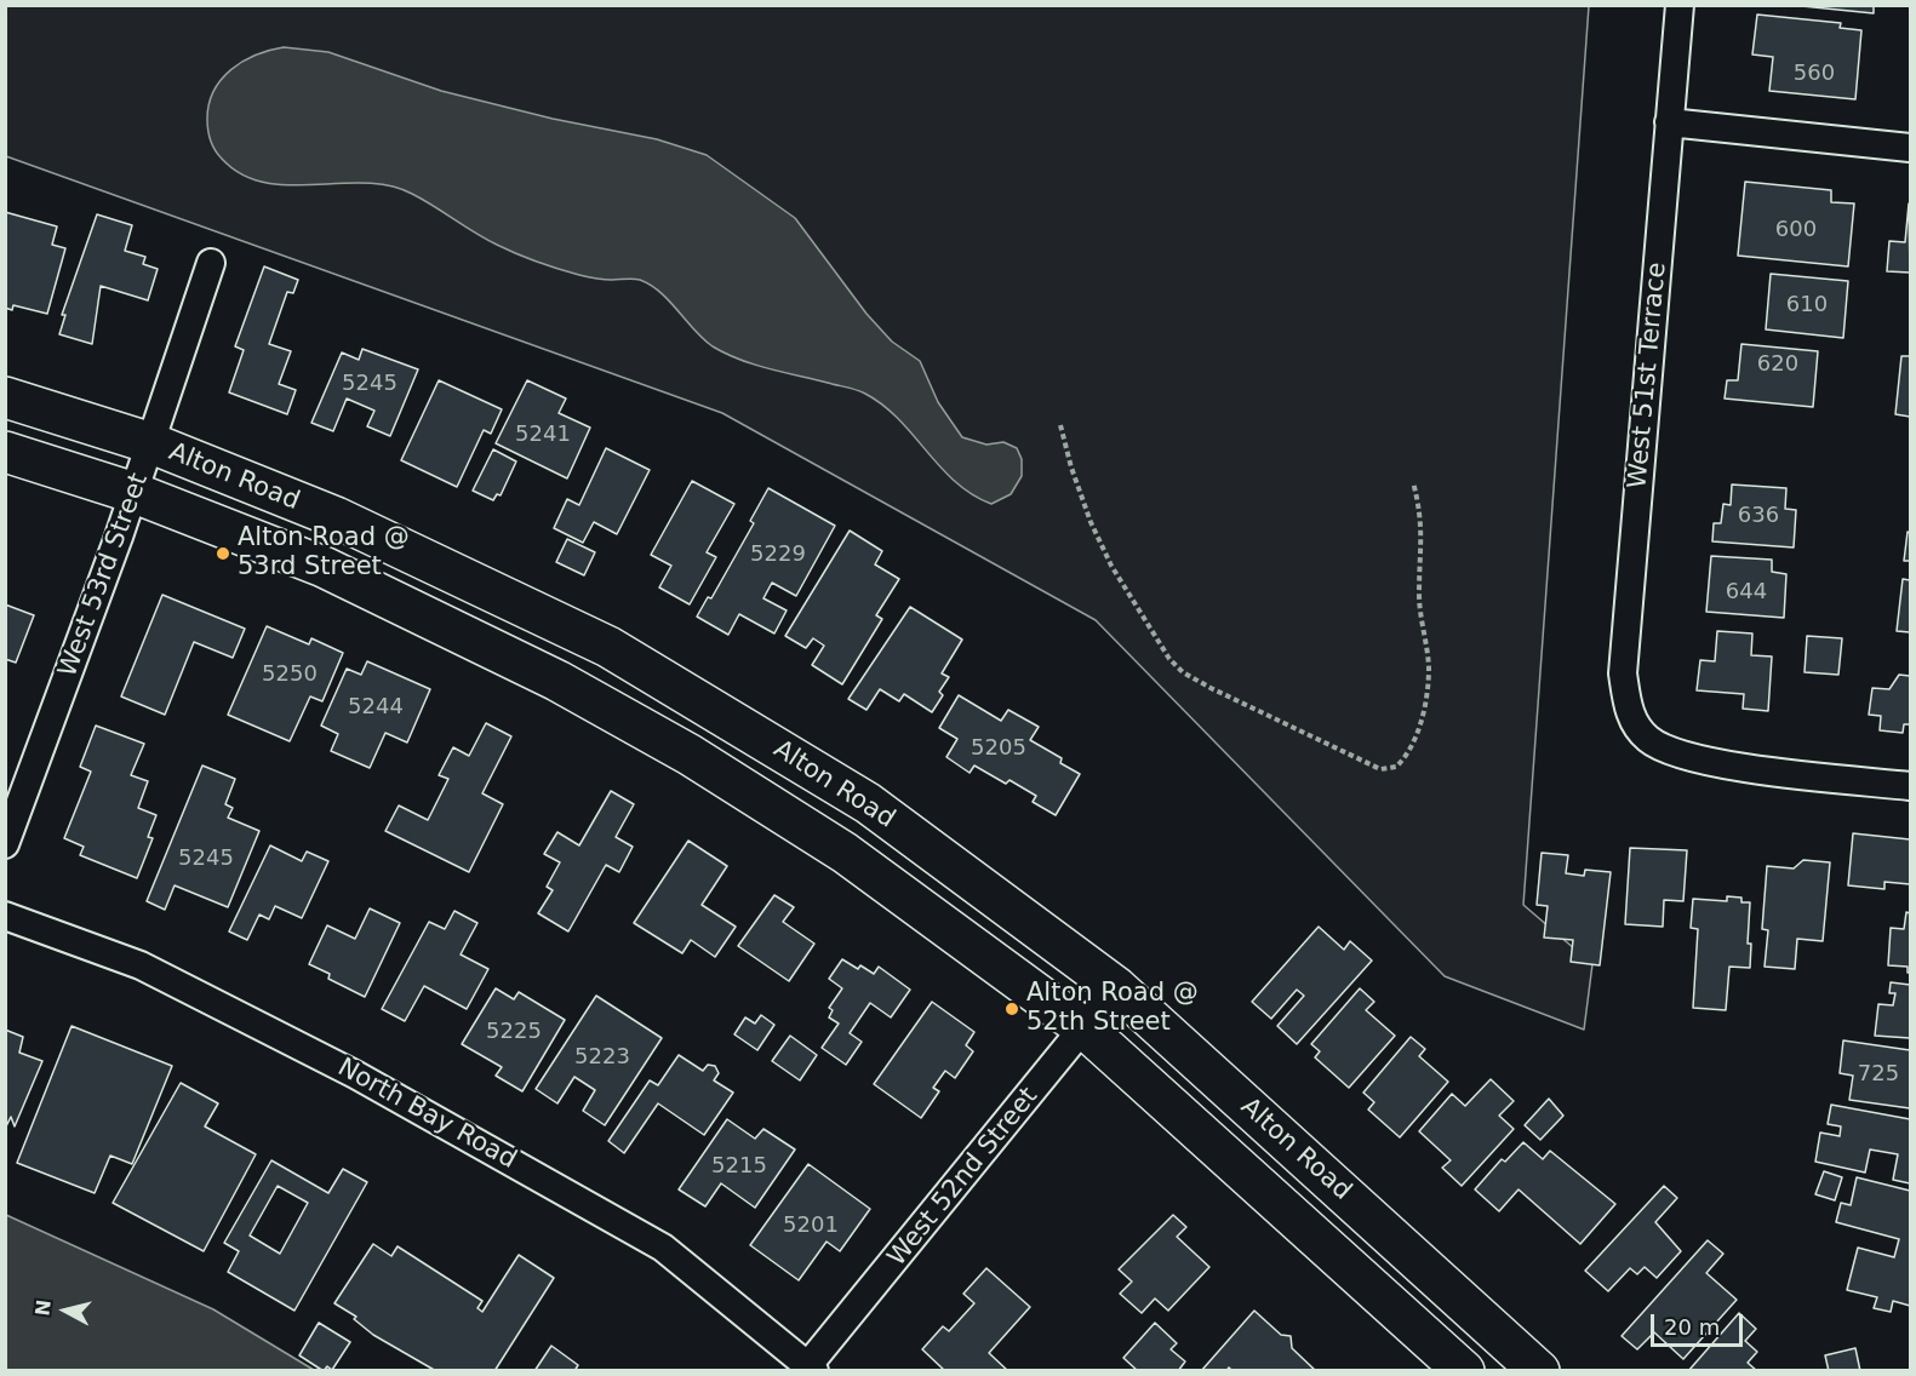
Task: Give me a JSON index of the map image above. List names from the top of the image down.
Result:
{
  "streets": {
    "main road": ["Alton Road"],
    "street": [
      "West 51st Terrace",
      "West 53rd Street",
      "North Bay Road",
      "West 52nd Street"
    ]
  },
  "crossings": [
    ["Alton Road", "West 53rd Street"],
    ["Alton Road", "West 52nd Street"],
    ["North Bay Road", "West 52nd Street"]
  ],
  "places": ["Alton Road @ 53rd Street", "Alton Road @ 52th Street"],
  "house_numbers": [
    "560",
    "600",
    "610",
    "620",
    "5245",
    "5241",
    "636",
    "5229",
    "644",
    "5250",
    "5244",
    "5205",
    "5245",
    "5225",
    "5223",
    "725",
    "5215",
    "5201"
  ],
  "scale_bar": "20 m",
  "north": "left"
}
